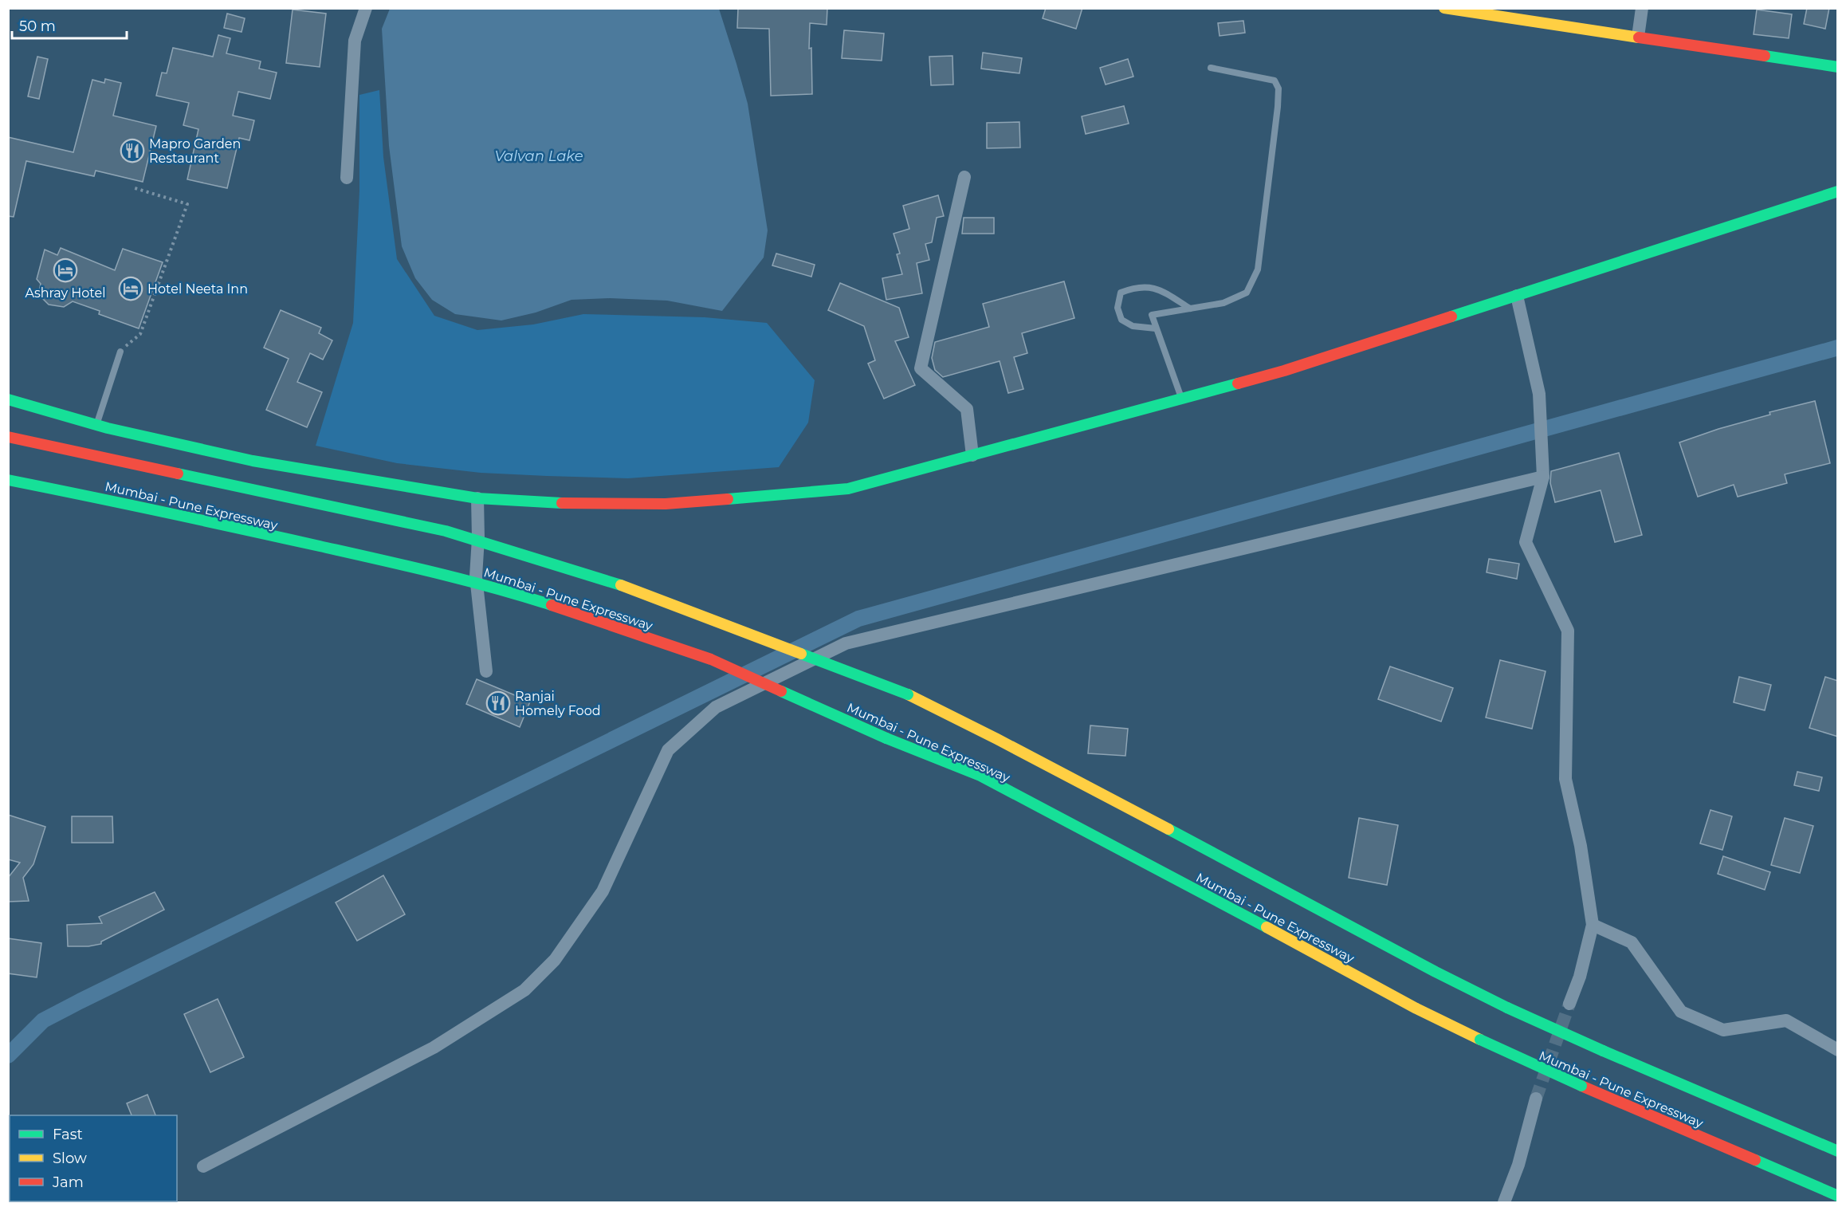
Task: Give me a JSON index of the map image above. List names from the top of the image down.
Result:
{
  "streets": {
    "main road": ["Mumbai - Pune Expressway"]
  },
  "water": ["Valvan Lake"],
  "places": {
    "restaurant": ["Mapro Garden Restaurant", "Ranjai Homely Food"],
    "hotel": ["Ashray Hotel", "Hotel Neeta Inn"]
  },
  "legend": ["Fast", "Slow", "Jam"],
  "scale_bar": "50 m"
}
